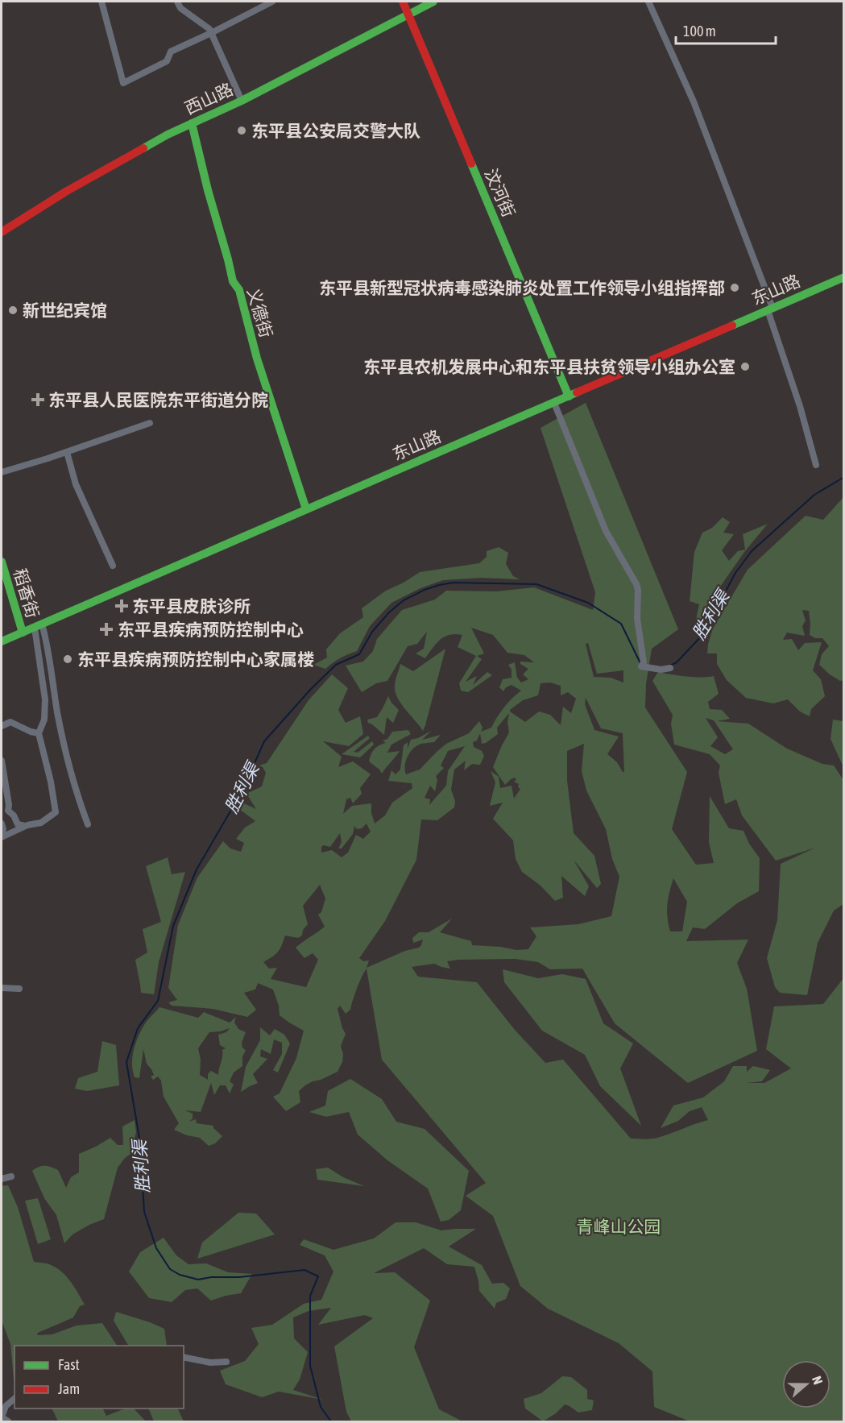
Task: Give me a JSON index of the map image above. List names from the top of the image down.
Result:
{
  "streets": {
    "street": [
      "西山路",
      "汶河街",
      "东山路",
      "义德街",
      "稻香街"
    ]
  },
  "crossings": [
    ["西山路", "汶河街"],
    ["西山路", "义德街"],
    ["汶河街", "东山路"],
    ["东山路", "义德街"],
    ["东山路", "稻香街"]
  ],
  "water": ["胜利渠"],
  "parks": ["青峰山公园"],
  "places": {
    "other": [
      "东平县公安局交警大队",
      "东平县新型冠状病毒感染肺炎处置工作领导小组指挥部",
      "新世纪宾馆",
      "东平县农机发展中心和东平县扶贫领导小组办公室",
      "东平县疾病预防控制中心家属楼"
    ],
    "health": ["东平县人民医院东平街道分院", "东平县皮肤诊所", "东平县疾病预防控制中心"]
  },
  "legend": ["Fast", "Jam"],
  "scale_bar": "100 m",
  "north": "right"
}
